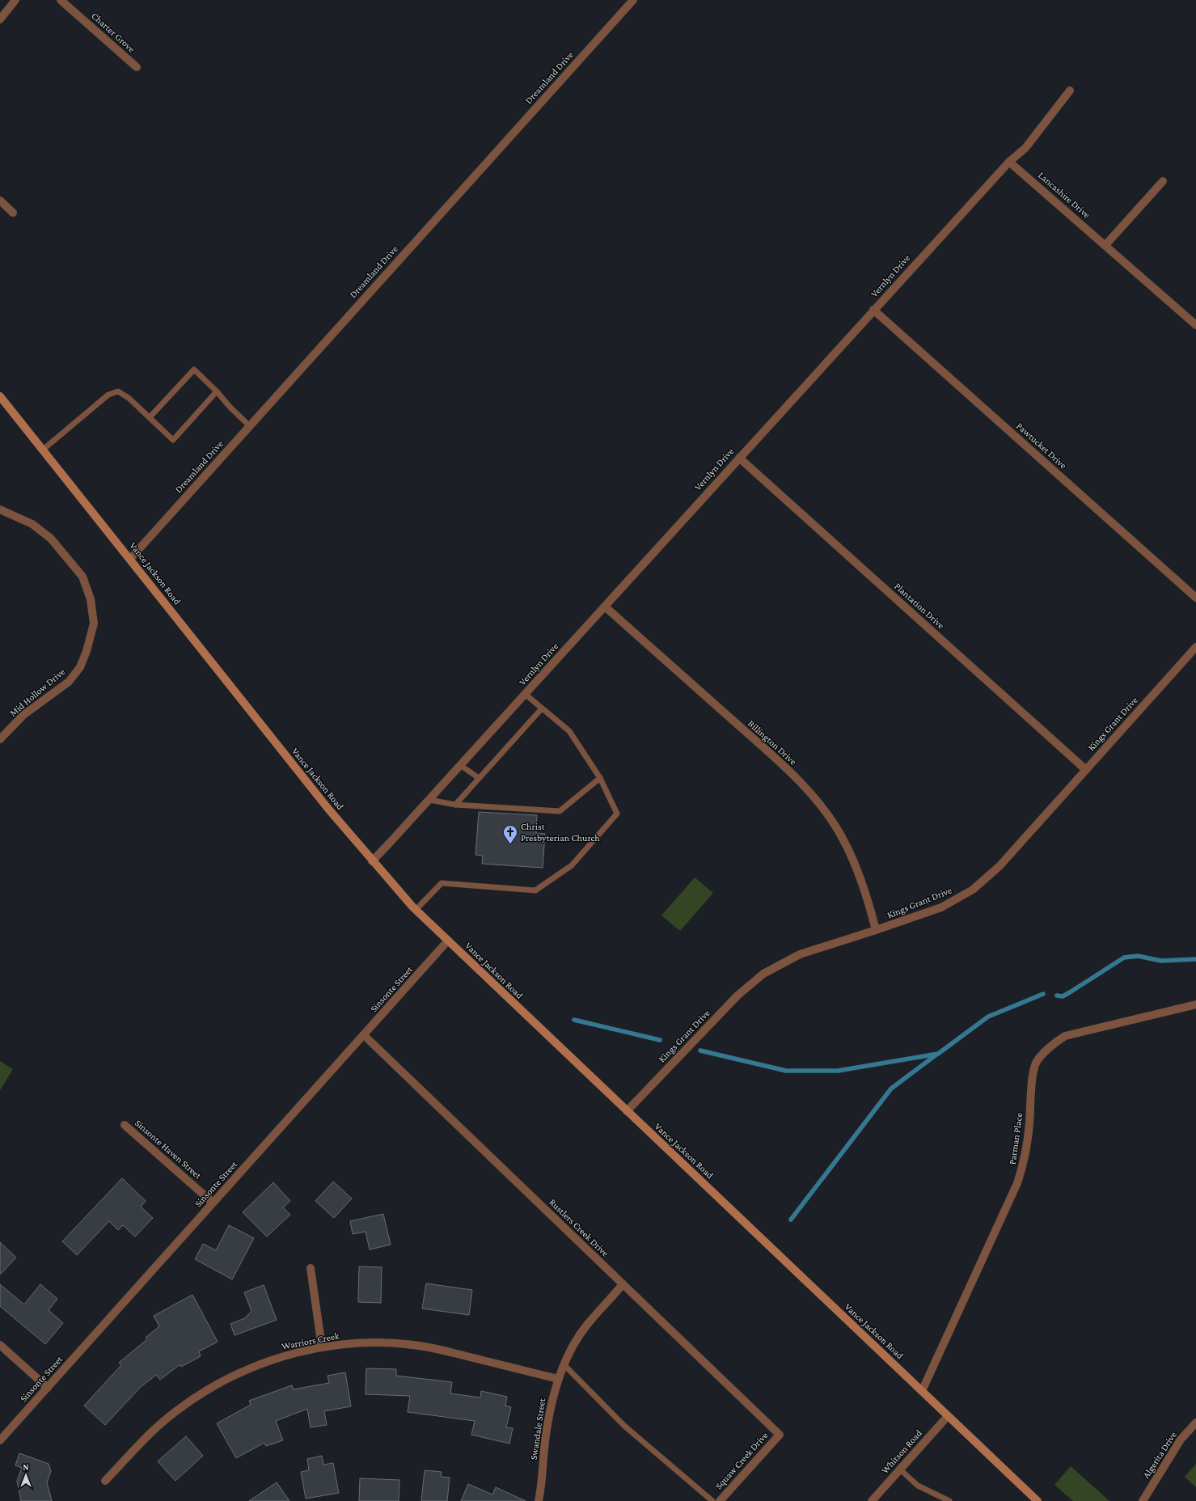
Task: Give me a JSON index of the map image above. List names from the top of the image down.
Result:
{
  "streets": {
    "main road": ["Vance Jackson Road"],
    "street": [
      "Charter Grove",
      "Dreamland Drive",
      "Lancashire Drive",
      "Vernlyn Drive",
      "Pawtucket Drive",
      "Plantation Drive",
      "Mid Hollow Drive",
      "Kings Grant Drive",
      "Billington Drive",
      "Sinsonte Street",
      "Parman Place",
      "Sinsonte Haven Street",
      "Rustlers Creek Drive",
      "Warriors Creek",
      "Swandale Street",
      "Whitson Road",
      "Algerita Drive",
      "Squaw Creek Drive"
    ]
  },
  "crossings": [
    ["Dreamland Drive", "Vance Jackson Road"],
    ["Lancashire Drive", "Vernlyn Drive"],
    ["Vernlyn Drive", "Pawtucket Drive"],
    ["Vernlyn Drive", "Vance Jackson Road"],
    ["Vernlyn Drive", "Plantation Drive"],
    ["Vernlyn Drive", "Billington Drive"],
    ["Vance Jackson Road", "Kings Grant Drive"],
    ["Vance Jackson Road", "Sinsonte Street"],
    ["Vance Jackson Road", "Parman Place"],
    ["Vance Jackson Road", "Whitson Road"],
    ["Plantation Drive", "Kings Grant Drive"],
    ["Kings Grant Drive", "Billington Drive"],
    ["Sinsonte Street", "Sinsonte Haven Street"],
    ["Sinsonte Street", "Rustlers Creek Drive"],
    ["Rustlers Creek Drive", "Swandale Street"],
    ["Rustlers Creek Drive", "Squaw Creek Drive"],
    ["Warriors Creek", "Swandale Street"]
  ],
  "places": {
    "church": ["Christ Presbyterian Church"]
  },
  "north": "top"
}
